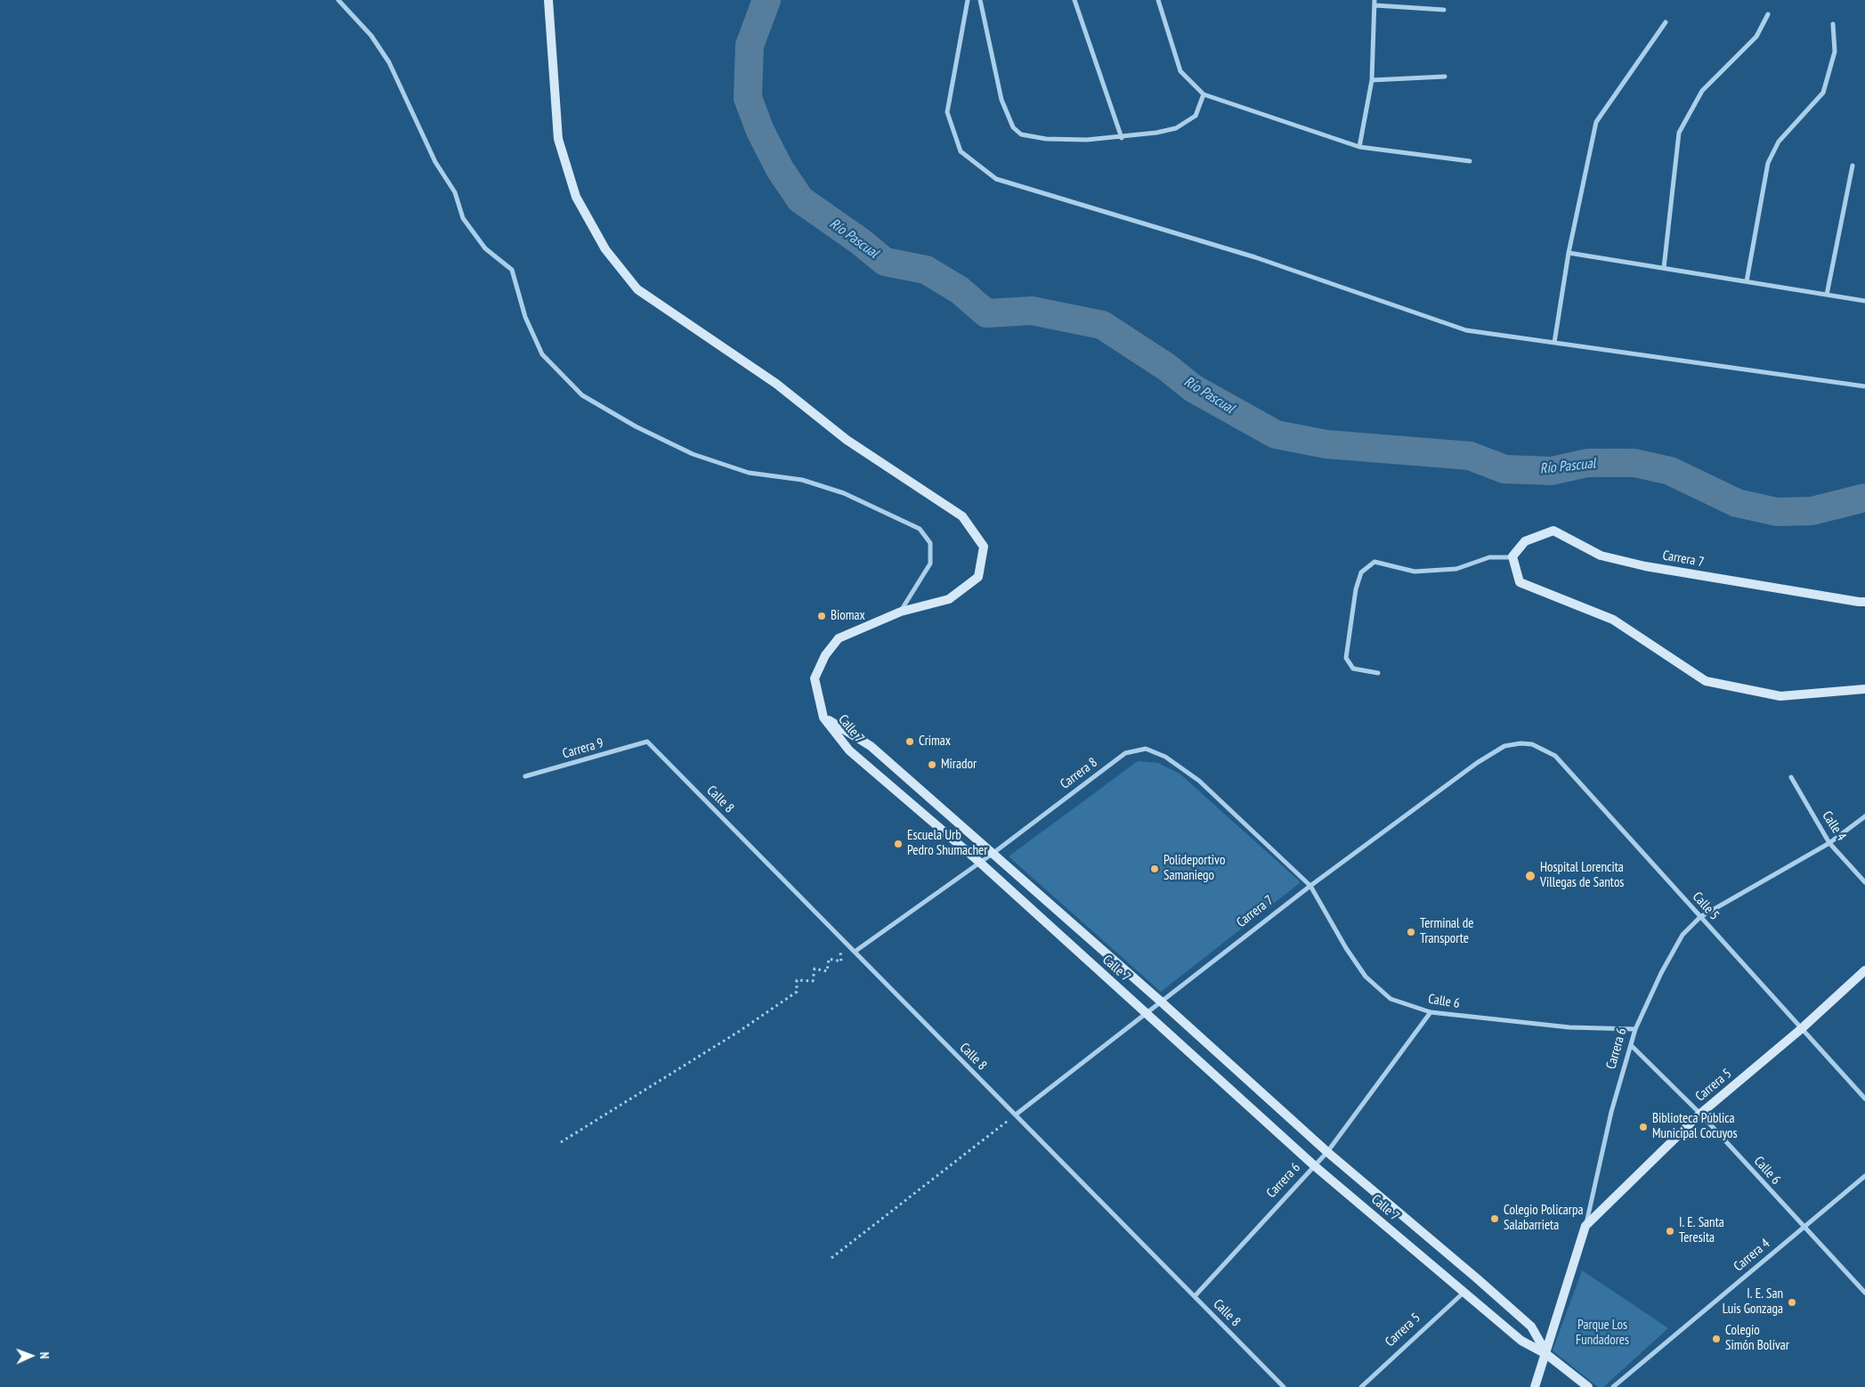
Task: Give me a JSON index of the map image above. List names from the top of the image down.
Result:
{
  "streets": {
    "main road": [
      "Carrera 7",
      "Calle 7",
      "Carrera 6",
      "Carrera 5"
    ],
    "street": [
      "Carrera 9",
      "Carrera 8",
      "Calle 8",
      "Calle 4",
      "Calle 5",
      "Calle 6",
      "Carrera 4"
    ]
  },
  "crossings": [
    ["Carrera 7", "Calle 7"],
    ["Carrera 7", "Carrera 8"],
    ["Carrera 7", "Calle 8"],
    ["Carrera 7", "Calle 5"],
    ["Carrera 7", "Calle 6"],
    ["Calle 7", "Carrera 8"],
    ["Calle 7", "Carrera 6"],
    ["Calle 7", "Carrera 5"],
    ["Carrera 9", "Calle 8"],
    ["Carrera 8", "Calle 8"],
    ["Carrera 8", "Calle 6"],
    ["Calle 8", "Carrera 6"],
    ["Calle 4", "Carrera 6"],
    ["Calle 5", "Carrera 6"],
    ["Calle 5", "Carrera 5"],
    ["Calle 6", "Carrera 6"],
    ["Calle 6", "Carrera 5"],
    ["Calle 6", "Carrera 4"],
    ["Carrera 6", "Carrera 5"]
  ],
  "water": ["Río Pascual"],
  "parks": ["Parque Los Fundadores"],
  "places": [
    "Biomax",
    "Crimax",
    "Mirador",
    "Escuela Urb Pedro Shumacher",
    "Polideportivo Samaniego",
    "Hospital Lorencita Villegas de Santos",
    "Terminal de Transporte",
    "Biblioteca Pública Municipal Cocuyos",
    "Colegio Policarpa Salabarrieta",
    "I. E. Santa Teresita",
    "I. E. San Luis Gonzaga",
    "Colegio Simón Bolívar"
  ],
  "north": "right"
}
